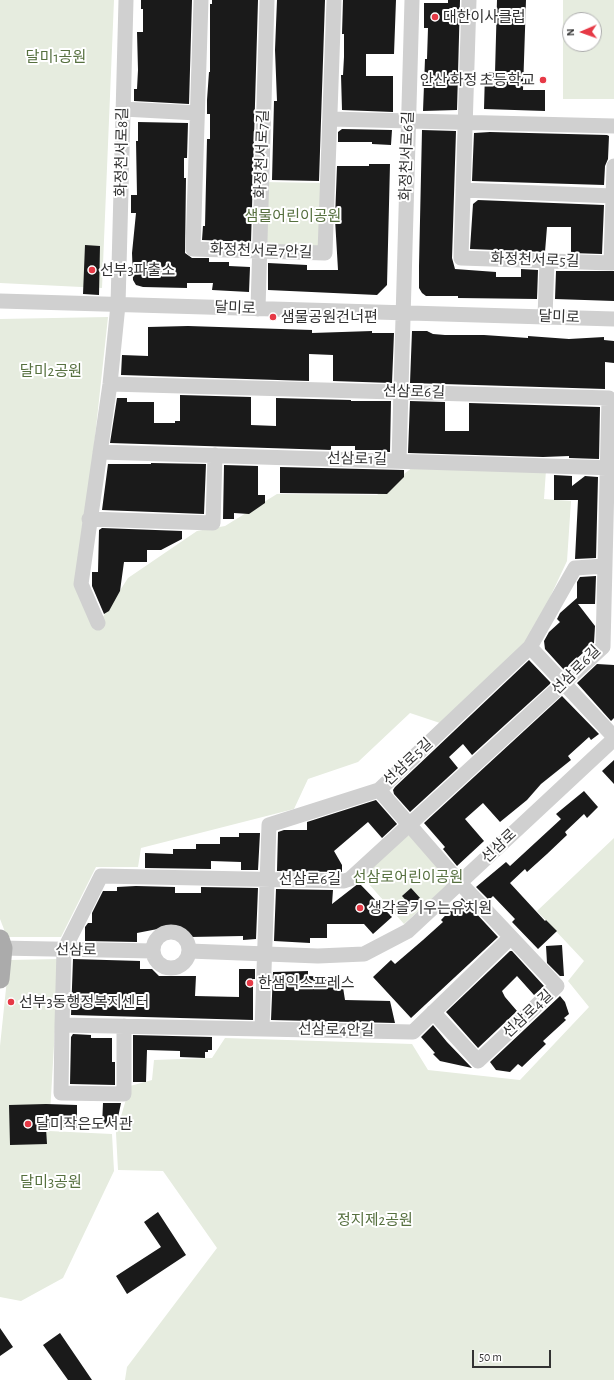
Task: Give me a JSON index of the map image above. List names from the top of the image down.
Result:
{
  "streets": {
    "street": [
      "화정천서로8길",
      "화정천서로7길",
      "화정천서로6길",
      "화정천서로7안길",
      "화정천서로5길",
      "달미로",
      "선삼로6길",
      "선삼로1길",
      "선삼로5길",
      "선삼로",
      "선삼로4길",
      "선삼로4안길"
    ]
  },
  "crossings": [
    ["화정천서로8길", "달미로"],
    ["화정천서로8길", "선삼로6길"],
    ["화정천서로8길", "선삼로1길"],
    ["화정천서로7길", "화정천서로7안길"],
    ["화정천서로7길", "달미로"],
    ["화정천서로6길", "달미로"],
    ["화정천서로6길", "선삼로6길"],
    ["화정천서로6길", "선삼로1길"],
    ["선삼로6길", "선삼로1길"],
    ["선삼로6길", "선삼로5길"],
    ["선삼로6길", "선삼로"],
    ["선삼로6길", "선삼로4길"],
    ["선삼로5길", "선삼로"],
    ["선삼로5길", "선삼로4길"],
    ["선삼로5길", "선삼로4안길"],
    ["선삼로", "선삼로4길"],
    ["선삼로4길", "선삼로4안길"]
  ],
  "parks": [
    "달미1공원",
    "샘물어린이공원",
    "달미2공원",
    "선삼로어린이공원",
    "달미3공원",
    "정지제2공원"
  ],
  "places": [
    "대한이사클럽",
    "안산 화정 초등학교",
    "선부3파출소",
    "샘물공원건너편",
    "생각을키우는유치원",
    "한샘익스프레스",
    "선부3동행정복지센터",
    "달미작은도서관"
  ],
  "scale_bar": "50 m",
  "north": "left"
}
